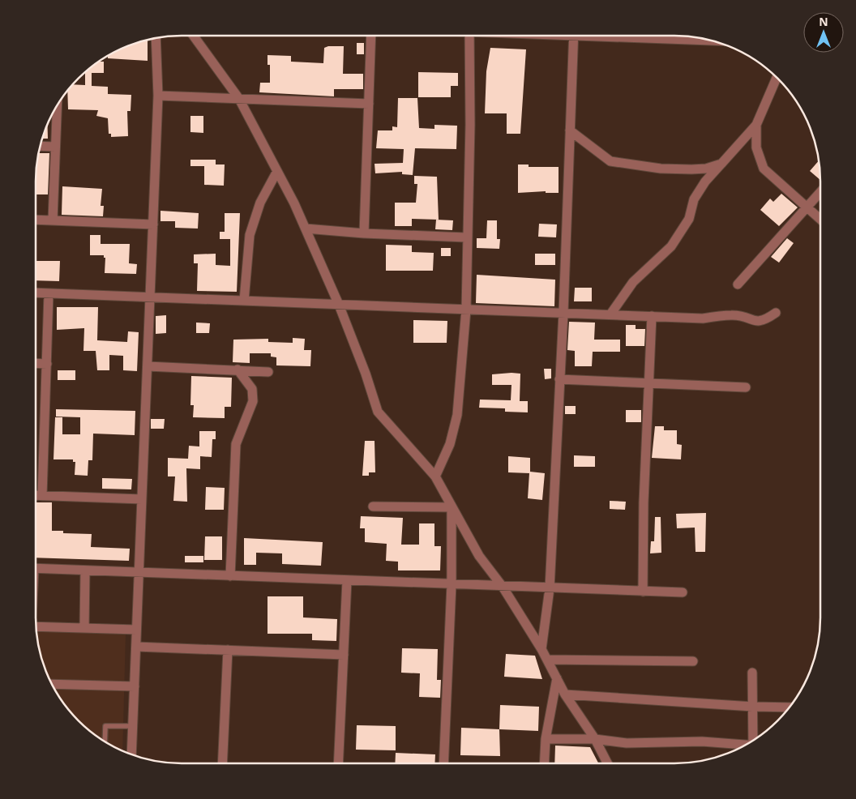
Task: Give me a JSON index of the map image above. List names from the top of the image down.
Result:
{
  "north": "top"
}
